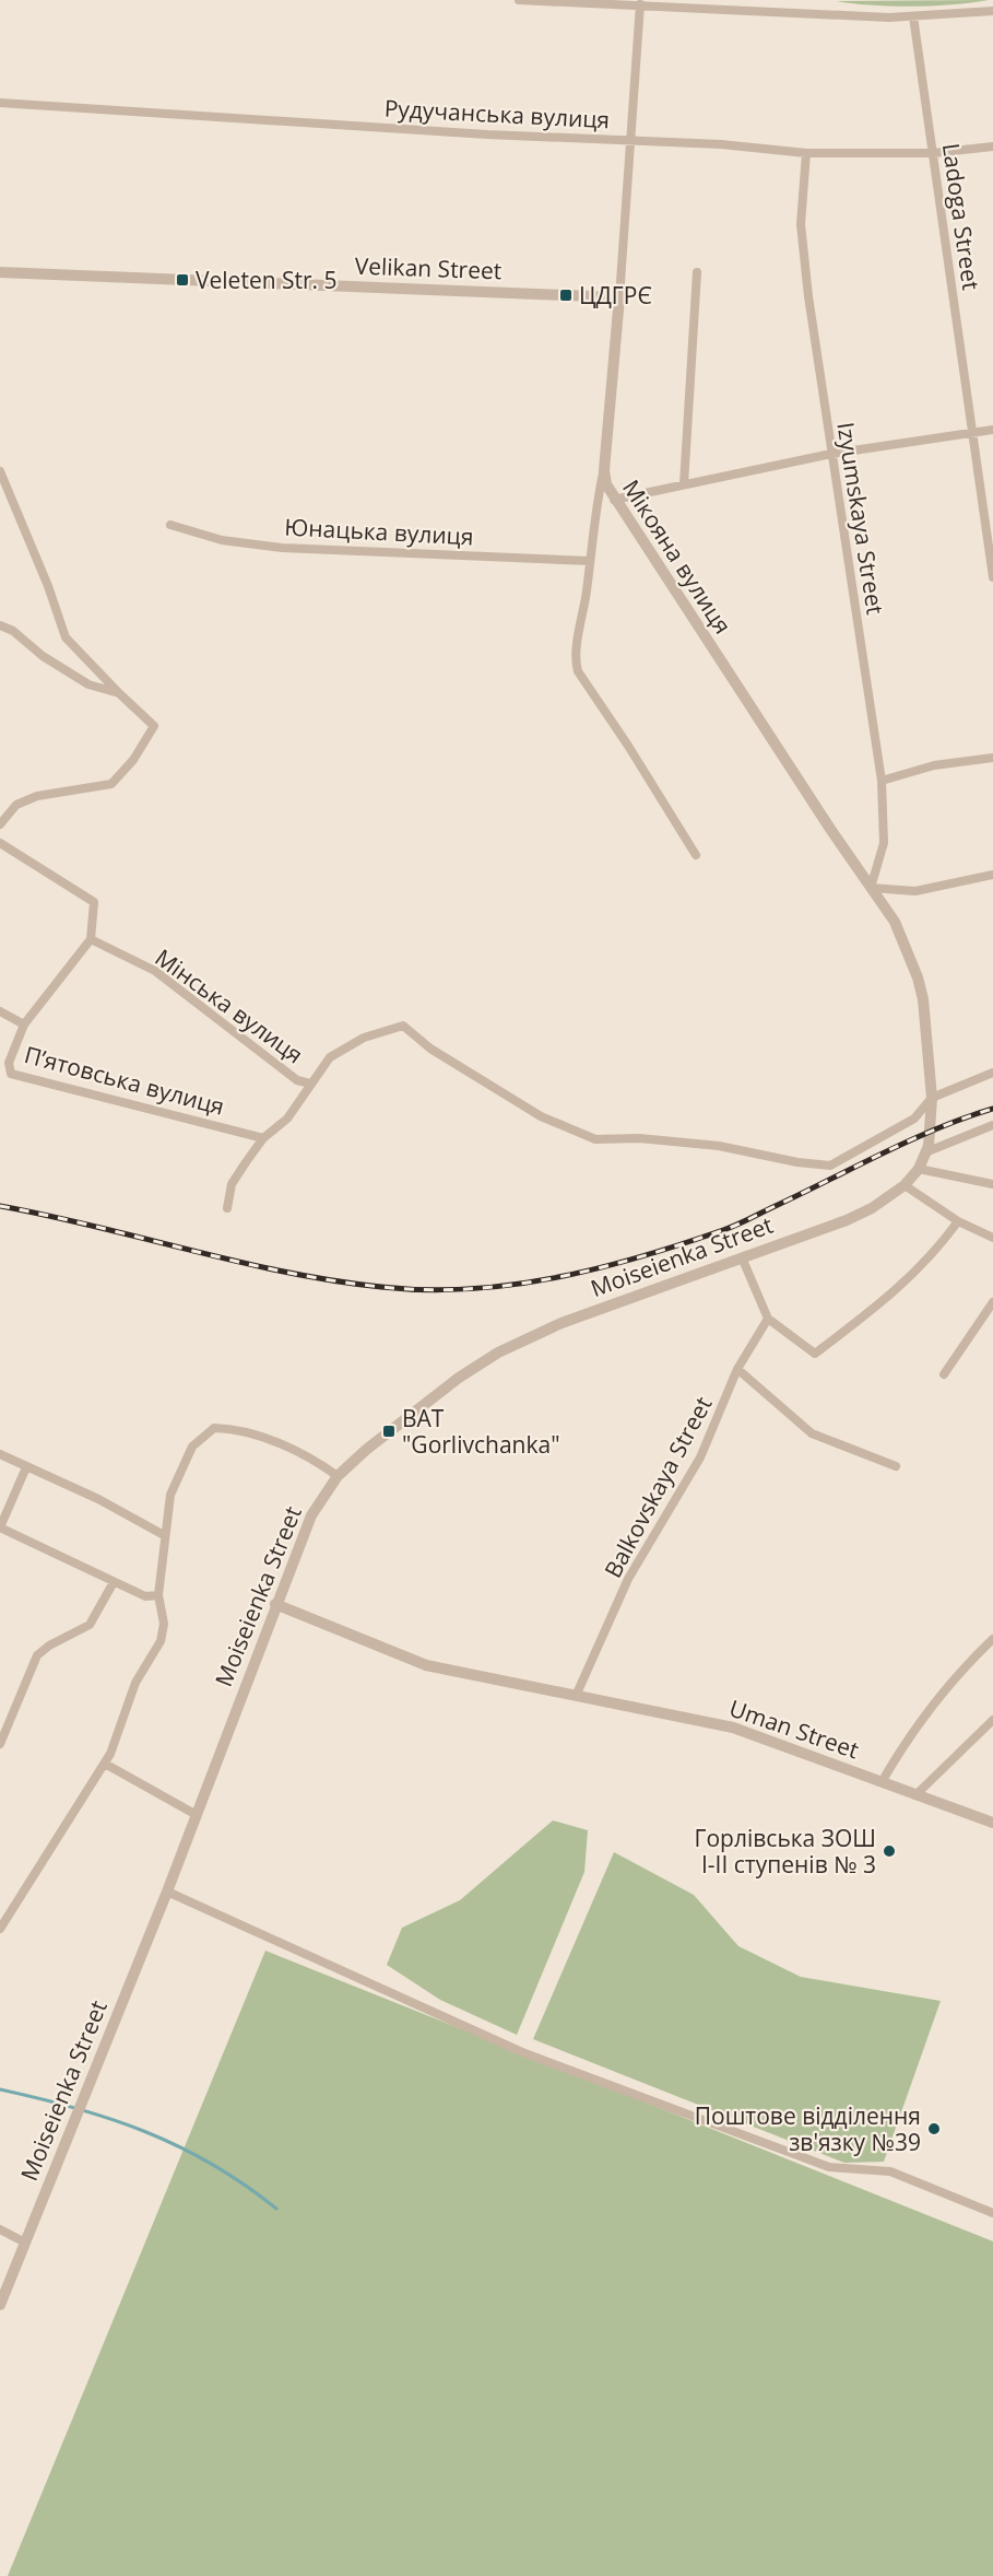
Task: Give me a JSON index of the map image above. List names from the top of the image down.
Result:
{
  "streets": {
    "street": [
      "Рудучанська вулиця",
      "Ladoga Street",
      "Velikan Street",
      "Izyumskaya Street",
      "Юнацька вулиця",
      "Мікояна вулиця",
      "Мінська вулиця",
      "П’ятовська вулиця",
      "Moiseienka Street",
      "Balkovskaya Street",
      "Uman Street"
    ]
  },
  "crossings": [
    ["Рудучанська вулиця", "Ladoga Street"],
    ["Рудучанська вулиця", "Izyumskaya Street"],
    ["Рудучанська вулиця", "Мікояна вулиця"],
    ["Velikan Street", "Мікояна вулиця"],
    ["Izyumskaya Street", "Мікояна вулиця"],
    ["Мікояна вулиця", "Moiseienka Street"],
    ["Moiseienka Street", "Uman Street"],
    ["Balkovskaya Street", "Uman Street"]
  ],
  "places": {
    "transit": ["Veleten Str. 5", "ЦДГРЄ", "BAT \"Gorlivchanka\""],
    "other": ["Горлівська ЗОШ І-ІІ ступенів № 3", "Поштове відділення зв'язку №39"]
  }
}
